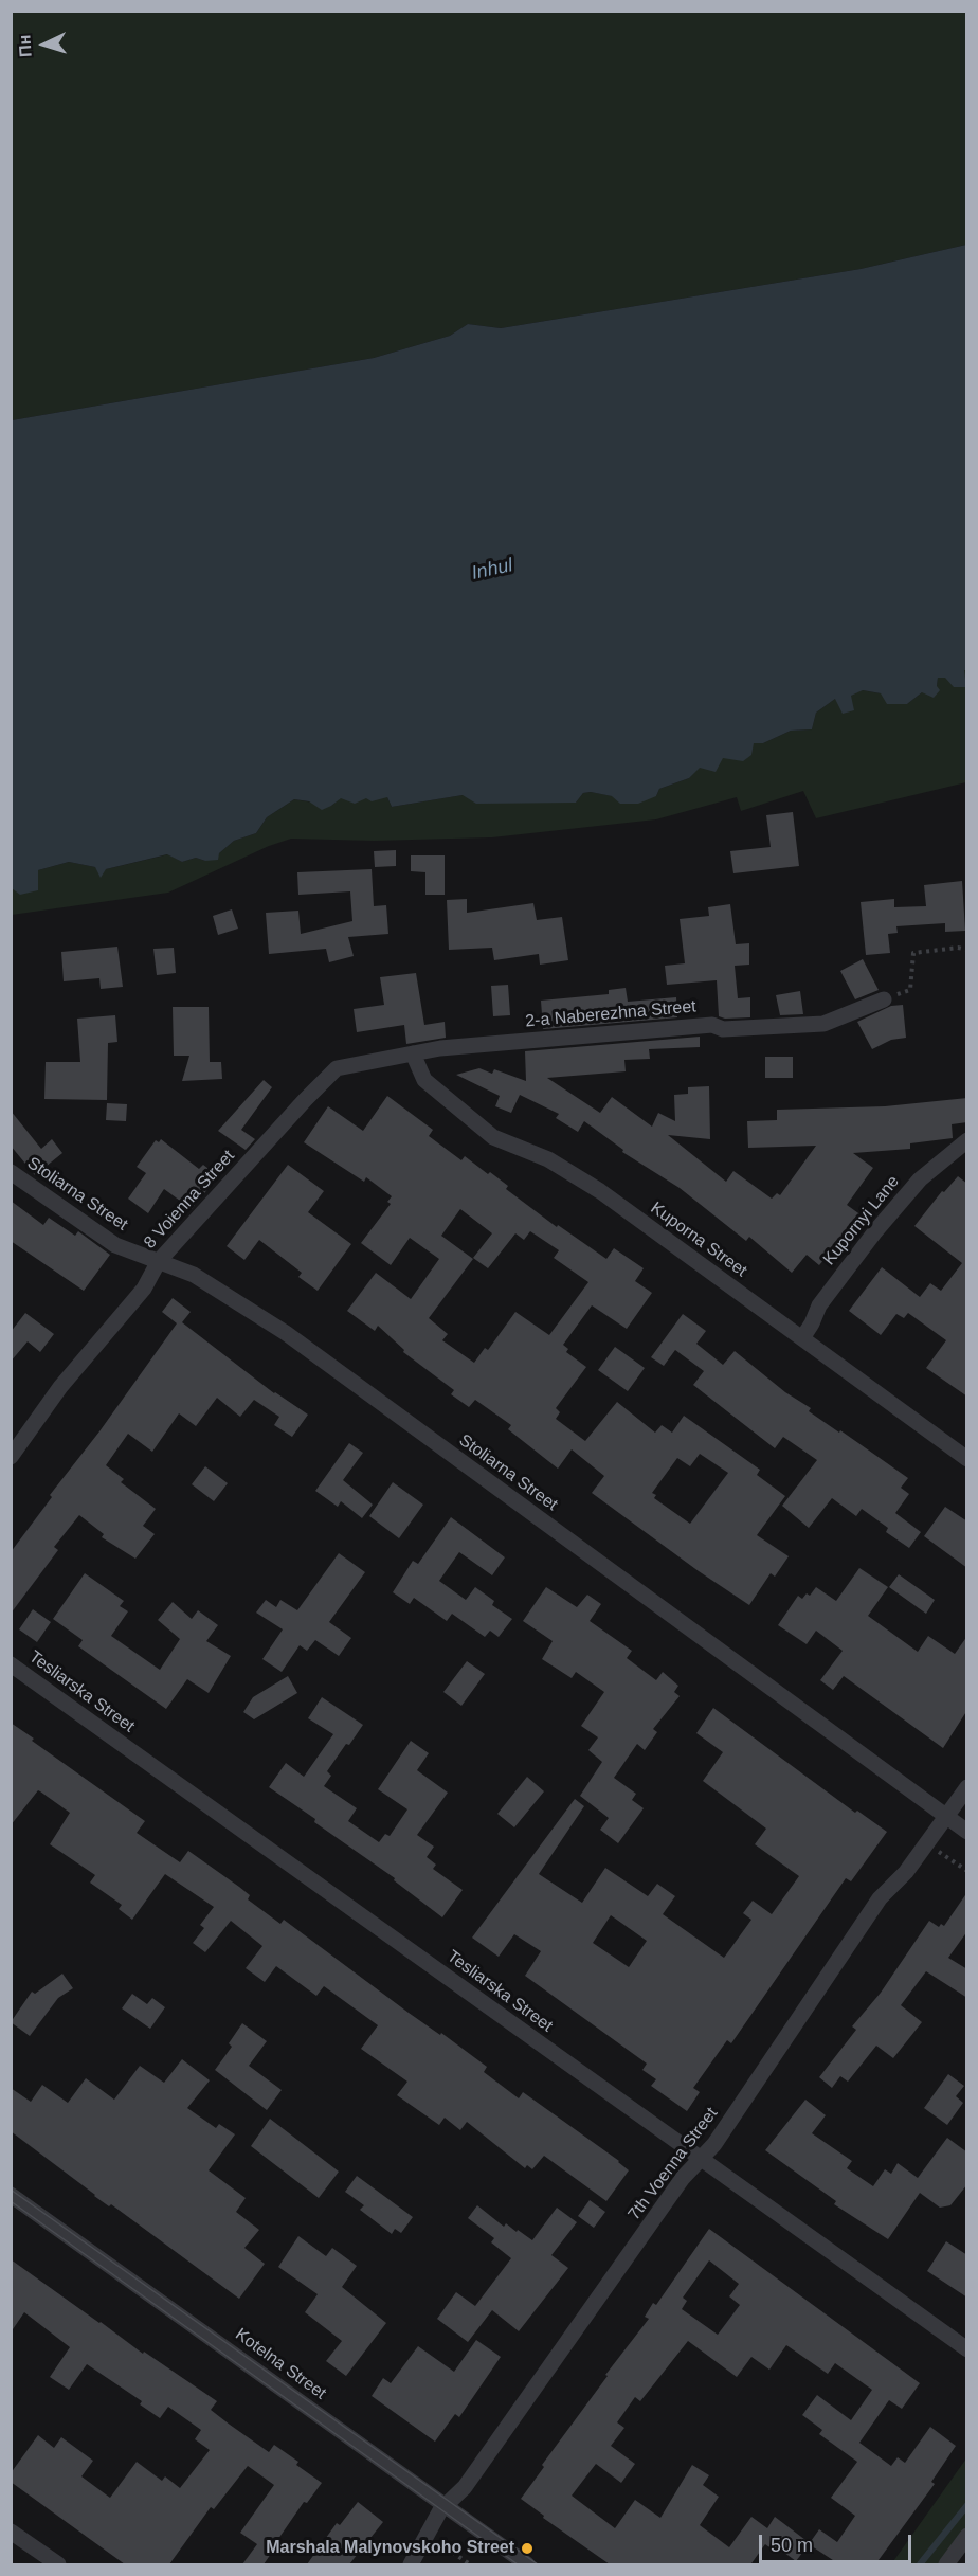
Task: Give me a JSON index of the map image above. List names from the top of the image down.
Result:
{
  "streets": {
    "street": [
      "2-a Naberezhna Street",
      "Stoliarna Street",
      "8 Voienna Street",
      "Kupornyi Lane",
      "Kuporna Street",
      "Tesliarska Street",
      "7th Voenna Street",
      "Kotelna Street"
    ]
  },
  "crossings": [
    ["2-a Naberezhna Street", "8 Voienna Street"],
    ["2-a Naberezhna Street", "Kuporna Street"],
    ["Stoliarna Street", "8 Voienna Street"],
    ["Stoliarna Street", "7th Voenna Street"],
    ["8 Voienna Street", "Kuporna Street"],
    ["Kupornyi Lane", "Kuporna Street"],
    ["Tesliarska Street", "7th Voenna Street"],
    ["7th Voenna Street", "Kotelna Street"]
  ],
  "water": ["Inhul"],
  "places": ["Marshala Malynovskoho Street"],
  "scale_bar": "50 m",
  "north": "left"
}
